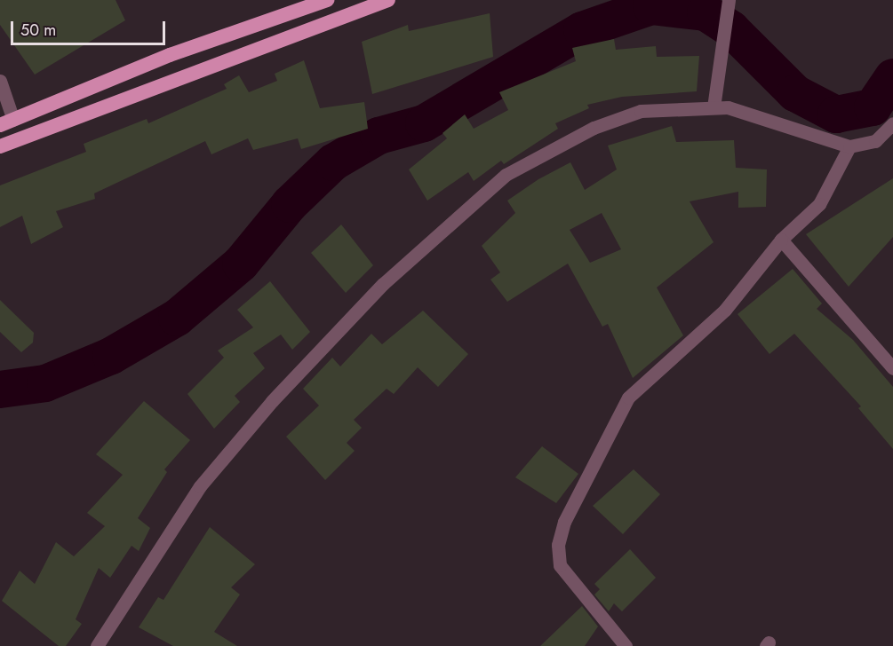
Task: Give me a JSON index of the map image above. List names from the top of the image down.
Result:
{
  "scale_bar": "50 m"
}
